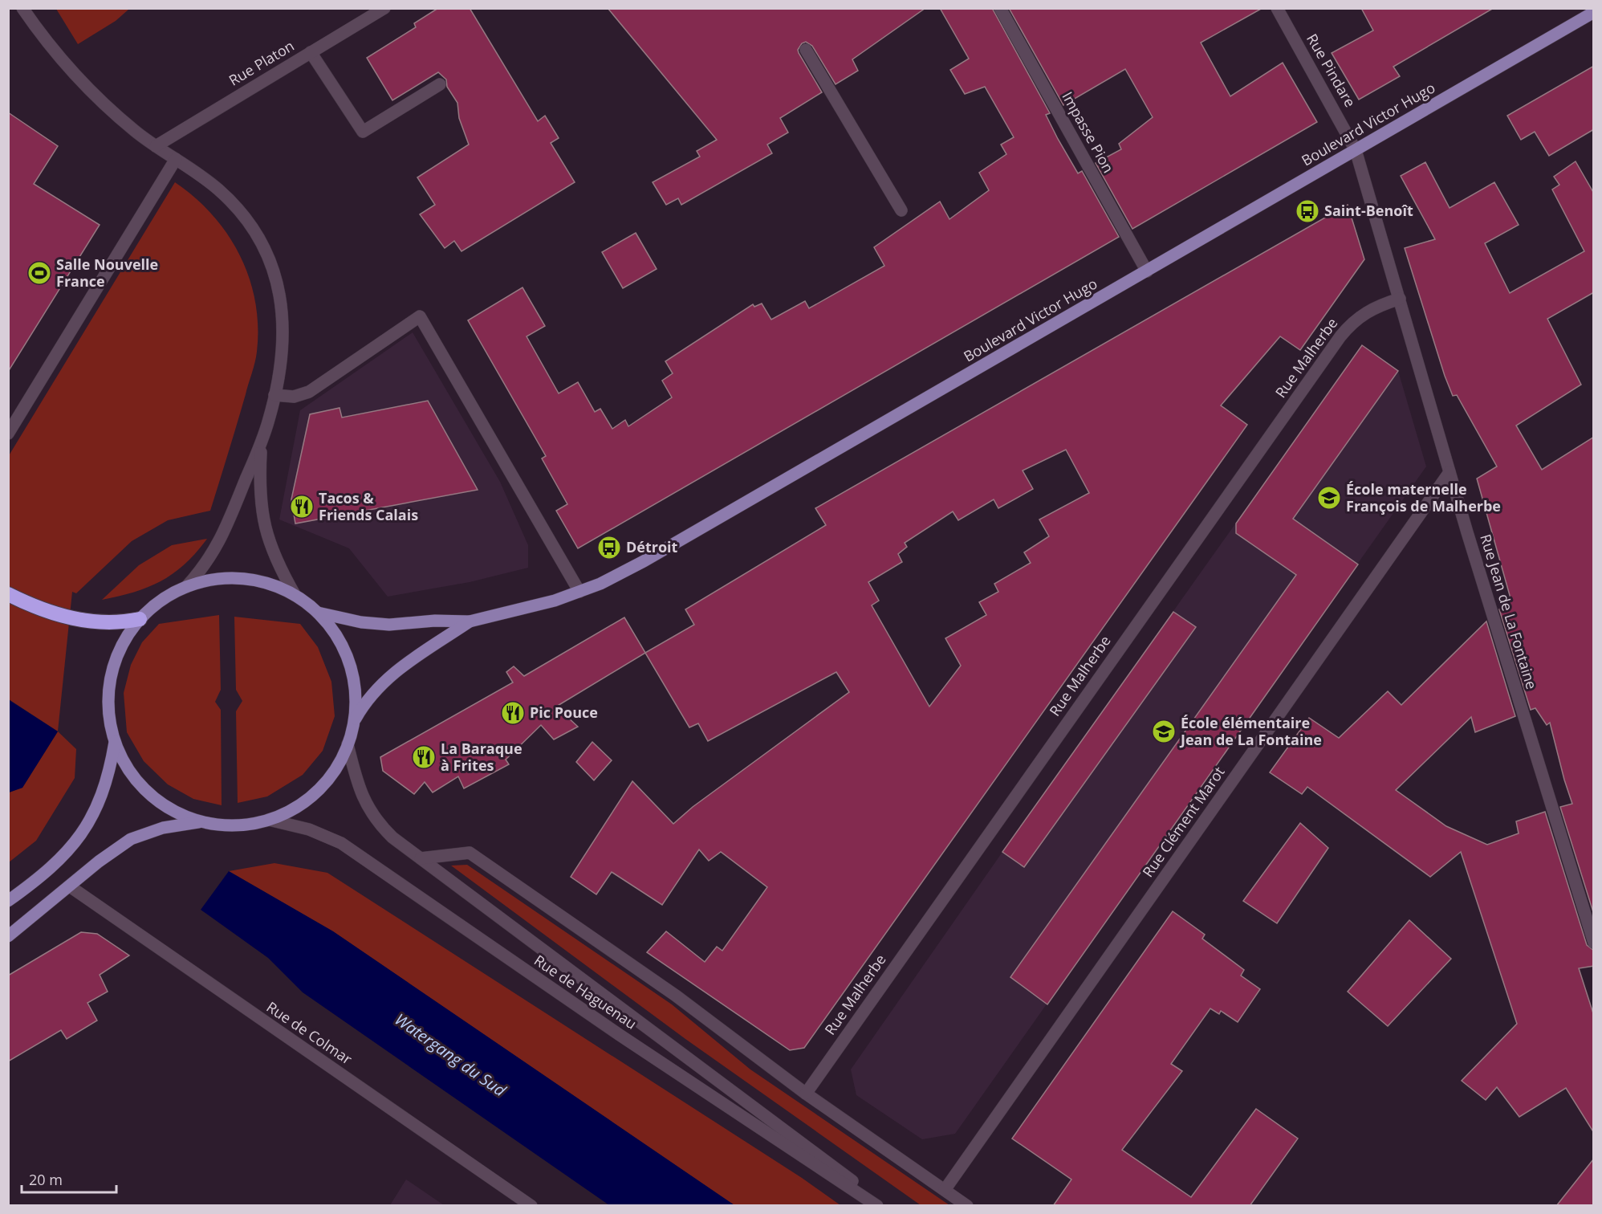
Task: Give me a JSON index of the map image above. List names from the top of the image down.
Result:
{
  "streets": {
    "main road": ["Boulevard Victor Hugo"],
    "street": [
      "Rue Platon",
      "Rue Pindare",
      "Impasse Pion",
      "Rue Malherbe",
      "Rue Jean de La Fontaine",
      "Rue Clément Marot",
      "Rue de Haguenau",
      "Rue de Colmar"
    ]
  },
  "crossings": [
    ["Rue Pindare", "Boulevard Victor Hugo"],
    ["Rue Pindare", "Rue Jean de La Fontaine"],
    ["Boulevard Victor Hugo", "Impasse Pion"],
    ["Boulevard Victor Hugo", "Rue Jean de La Fontaine"],
    ["Rue Malherbe", "Rue Jean de La Fontaine"],
    ["Rue Jean de La Fontaine", "Rue Clément Marot"]
  ],
  "water": ["Watergang du Sud"],
  "places": {
    "bus stop": ["Saint-Benoît", "Détroit"],
    "sports": ["Salle Nouvelle France"],
    "school or university": ["École maternelle François de Malherbe", "École élémentaire Jean de La Fontaine"],
    "restaurant": ["Tacos & Friends Calais", "Pic Pouce", "La Baraque à Frites"]
  },
  "scale_bar": "20 m"
}
